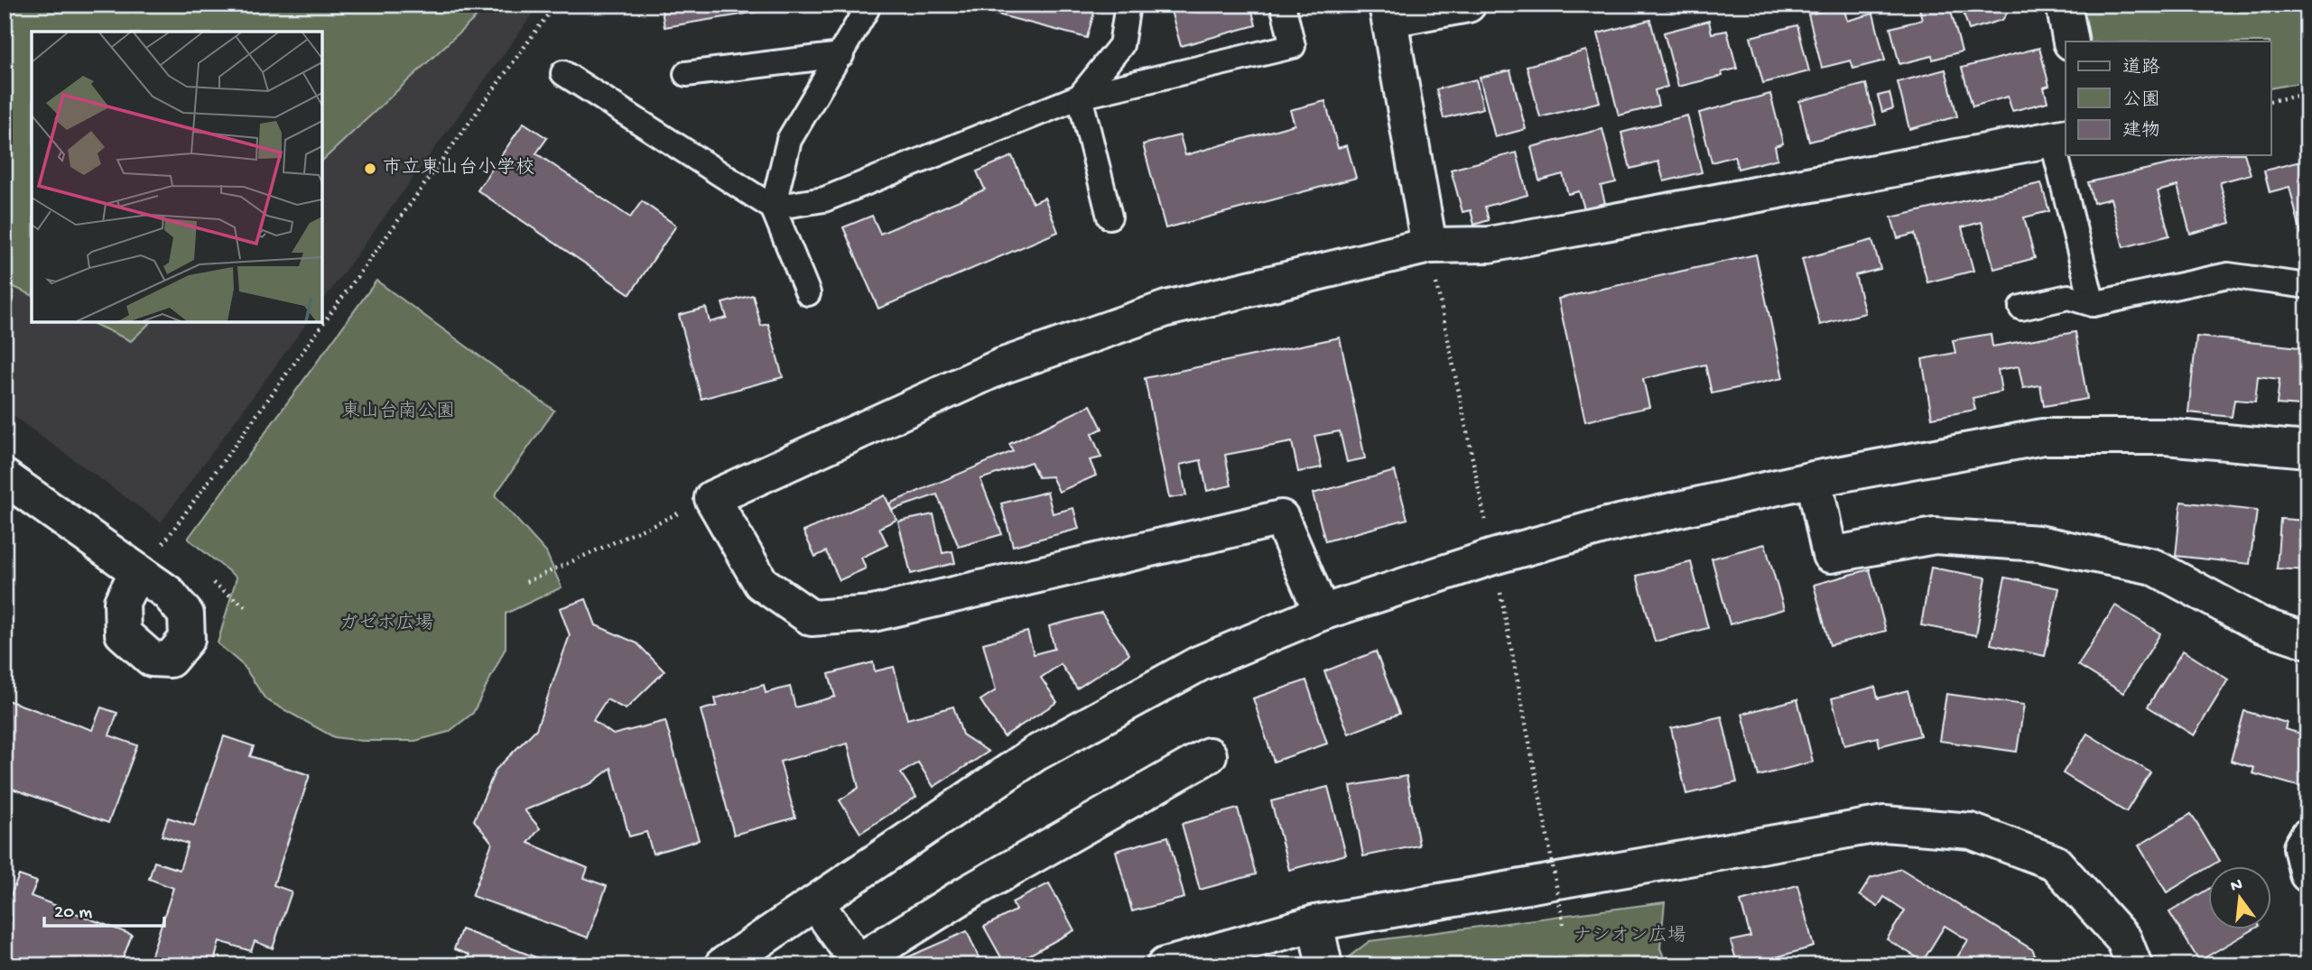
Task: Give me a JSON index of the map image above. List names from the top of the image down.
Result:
{
  "parks": ["東山台南公園", "ガゼボ広場", "ナシオン広場"],
  "places": ["市立東山台小学校"],
  "legend": ["道路", "公園", "建物"],
  "scale_bar": "20 m",
  "north": "top"
}
